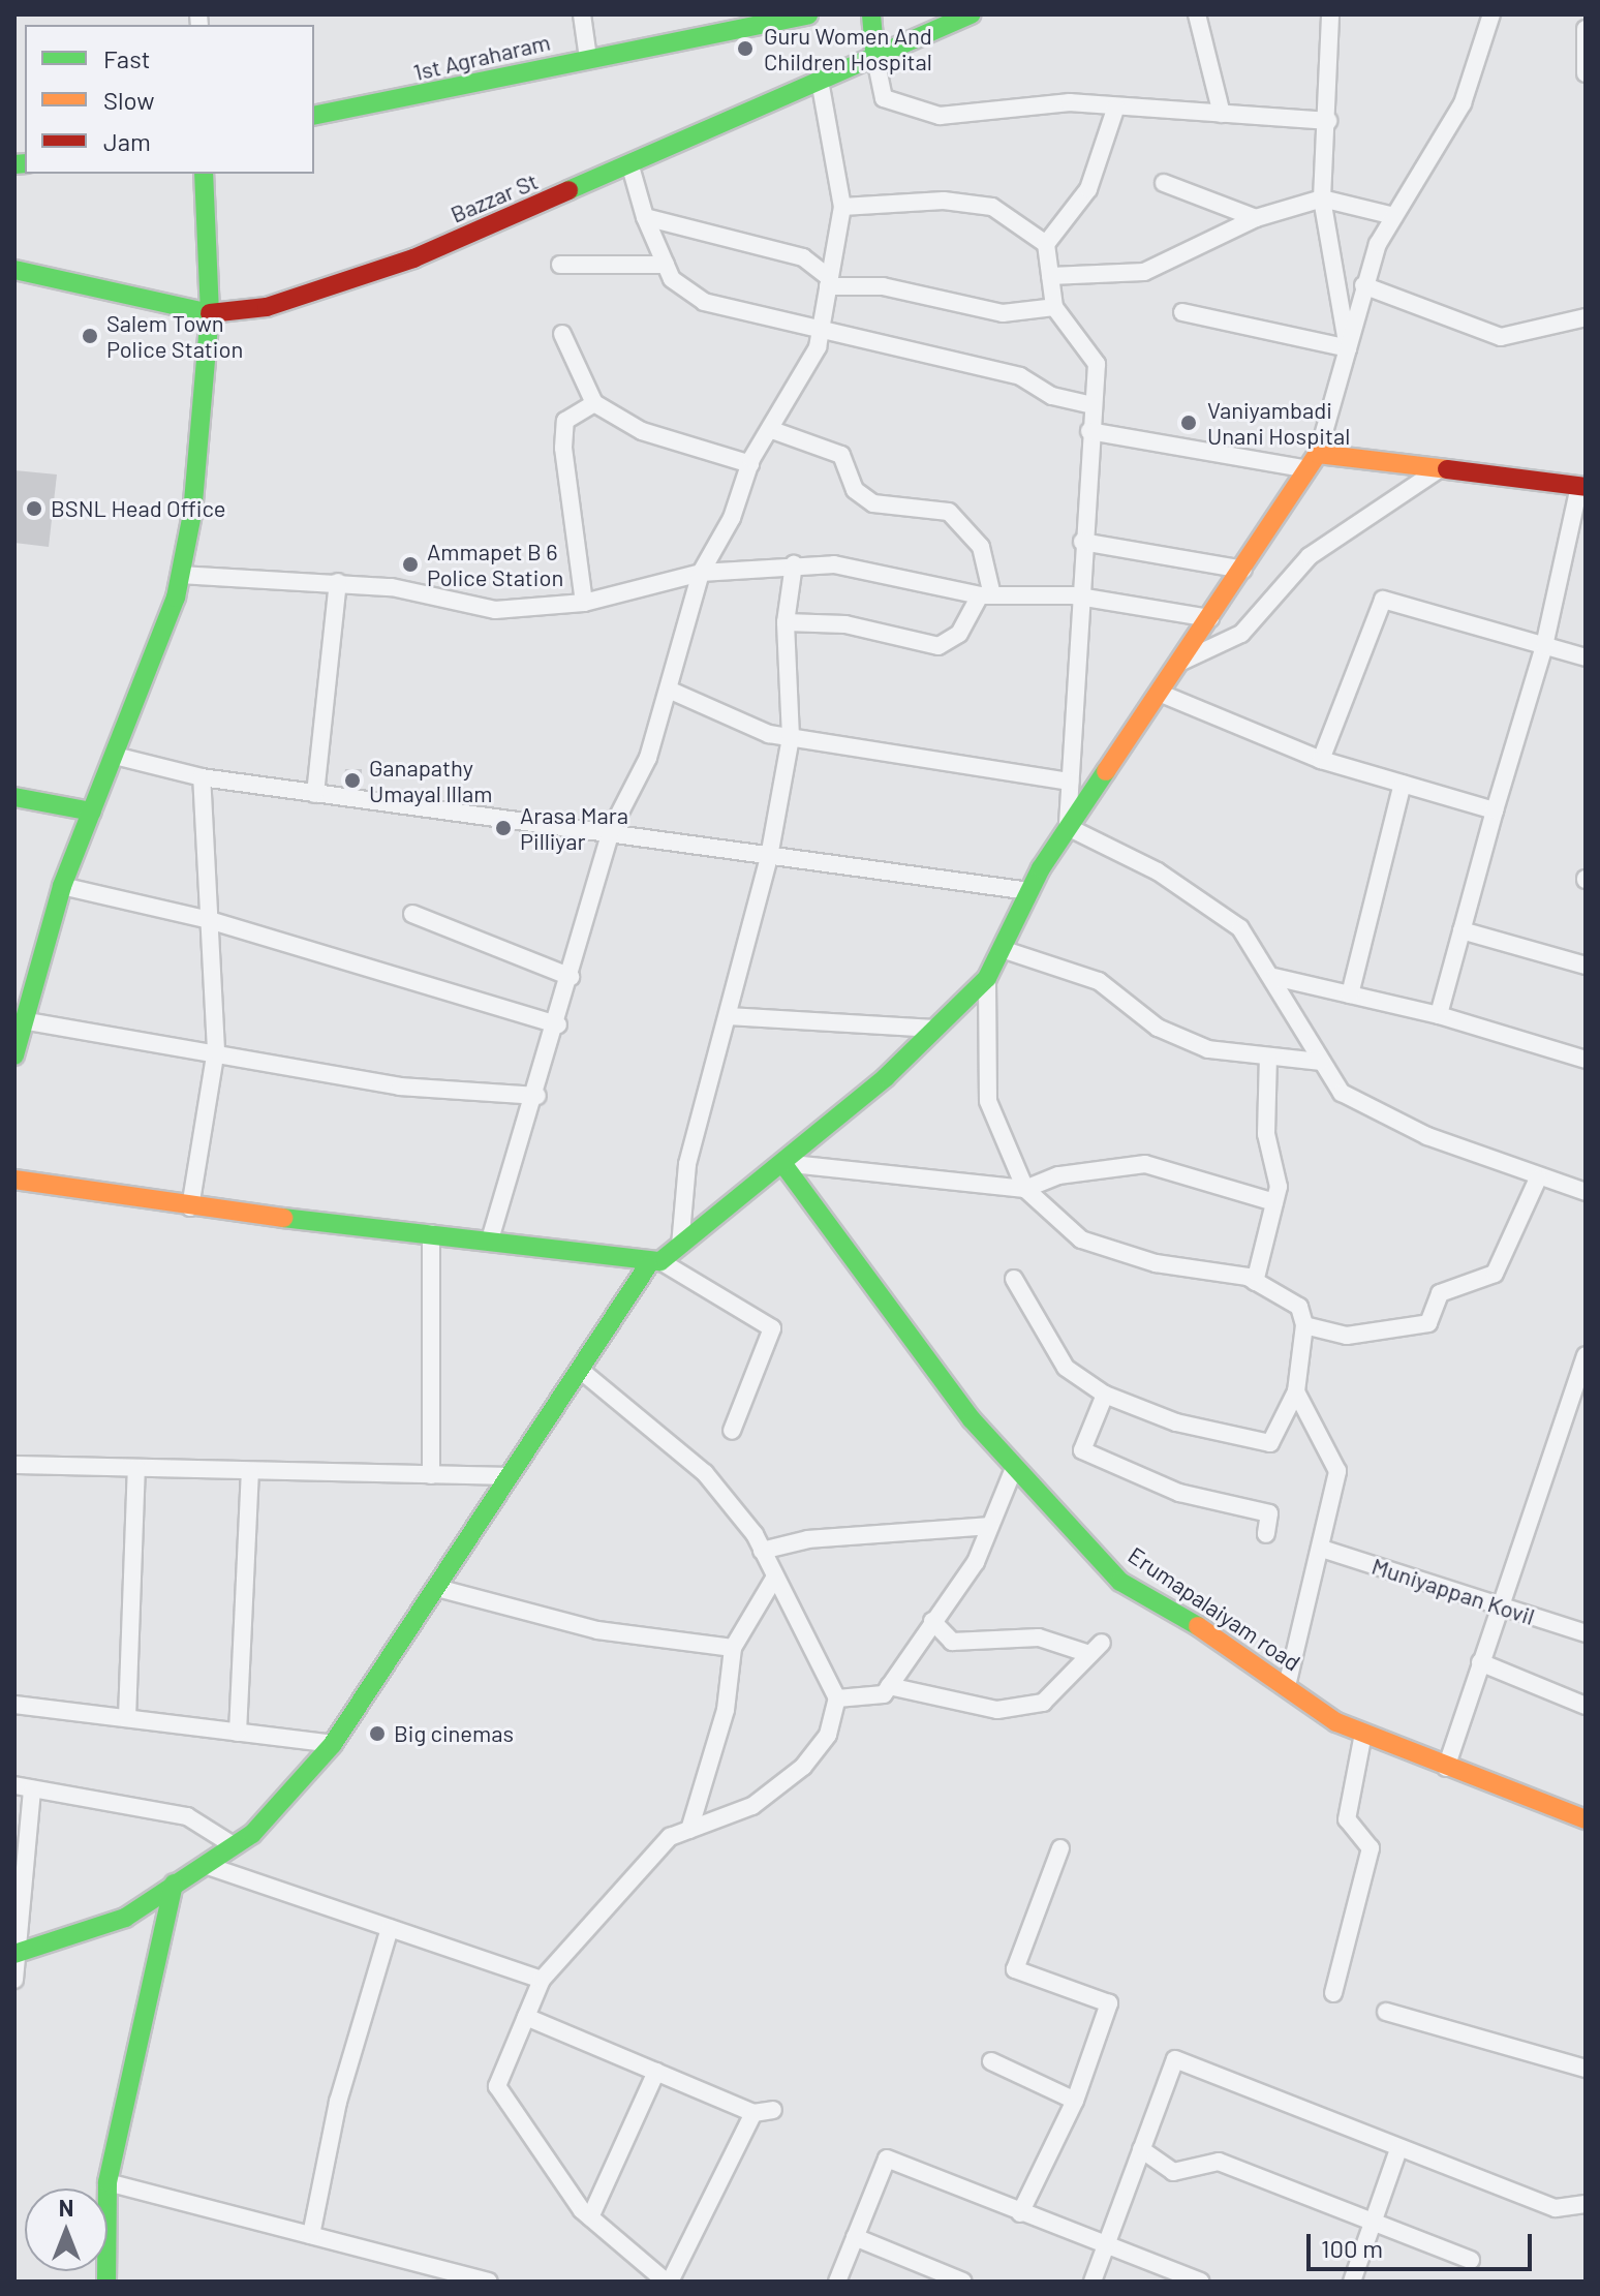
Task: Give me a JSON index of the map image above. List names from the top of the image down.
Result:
{
  "streets": {
    "main road": ["1st Agraharam", "Bazzar St", "Erumapalaiyam road"],
    "street": ["Muniyappan Kovil"]
  },
  "places": [
    "Guru Women And Children Hospital",
    "Salem Town Police Station",
    "Vaniyambadi Unani Hospital",
    "BSNL Head Office",
    "Ammapet B 6 Police Station",
    "Ganapathy Umayal Illam",
    "Arasa Mara Pilliyar",
    "Big cinemas"
  ],
  "legend": ["Fast", "Slow", "Jam"],
  "scale_bar": "100 m",
  "north": "top"
}
